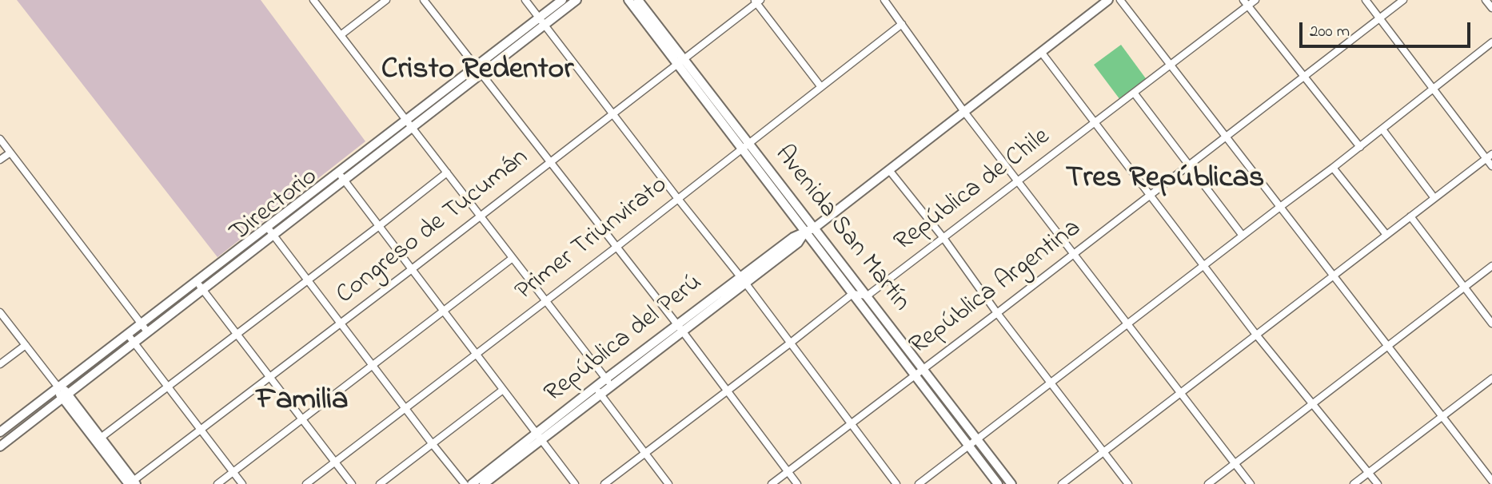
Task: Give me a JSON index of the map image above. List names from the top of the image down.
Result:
{
  "streets": {
    "main road": ["Directorio", "Avenida San Martín", "República del Perú"],
    "street": [
      "República de Chile",
      "Congreso de Tucumán",
      "Primer Triunvirato",
      "República Argentina"
    ]
  },
  "crossings": [
    ["República de Chile", "Avenida San Martín"],
    ["Congreso de Tucumán", "Avenida San Martín"],
    ["Avenida San Martín", "Primer Triunvirato"],
    ["Avenida San Martín", "República Argentina"],
    ["Avenida San Martín", "República del Perú"]
  ],
  "districts": ["Cristo Redentor", "Tres Repúblicas", "Familia"],
  "scale_bar": "200 m"
}
